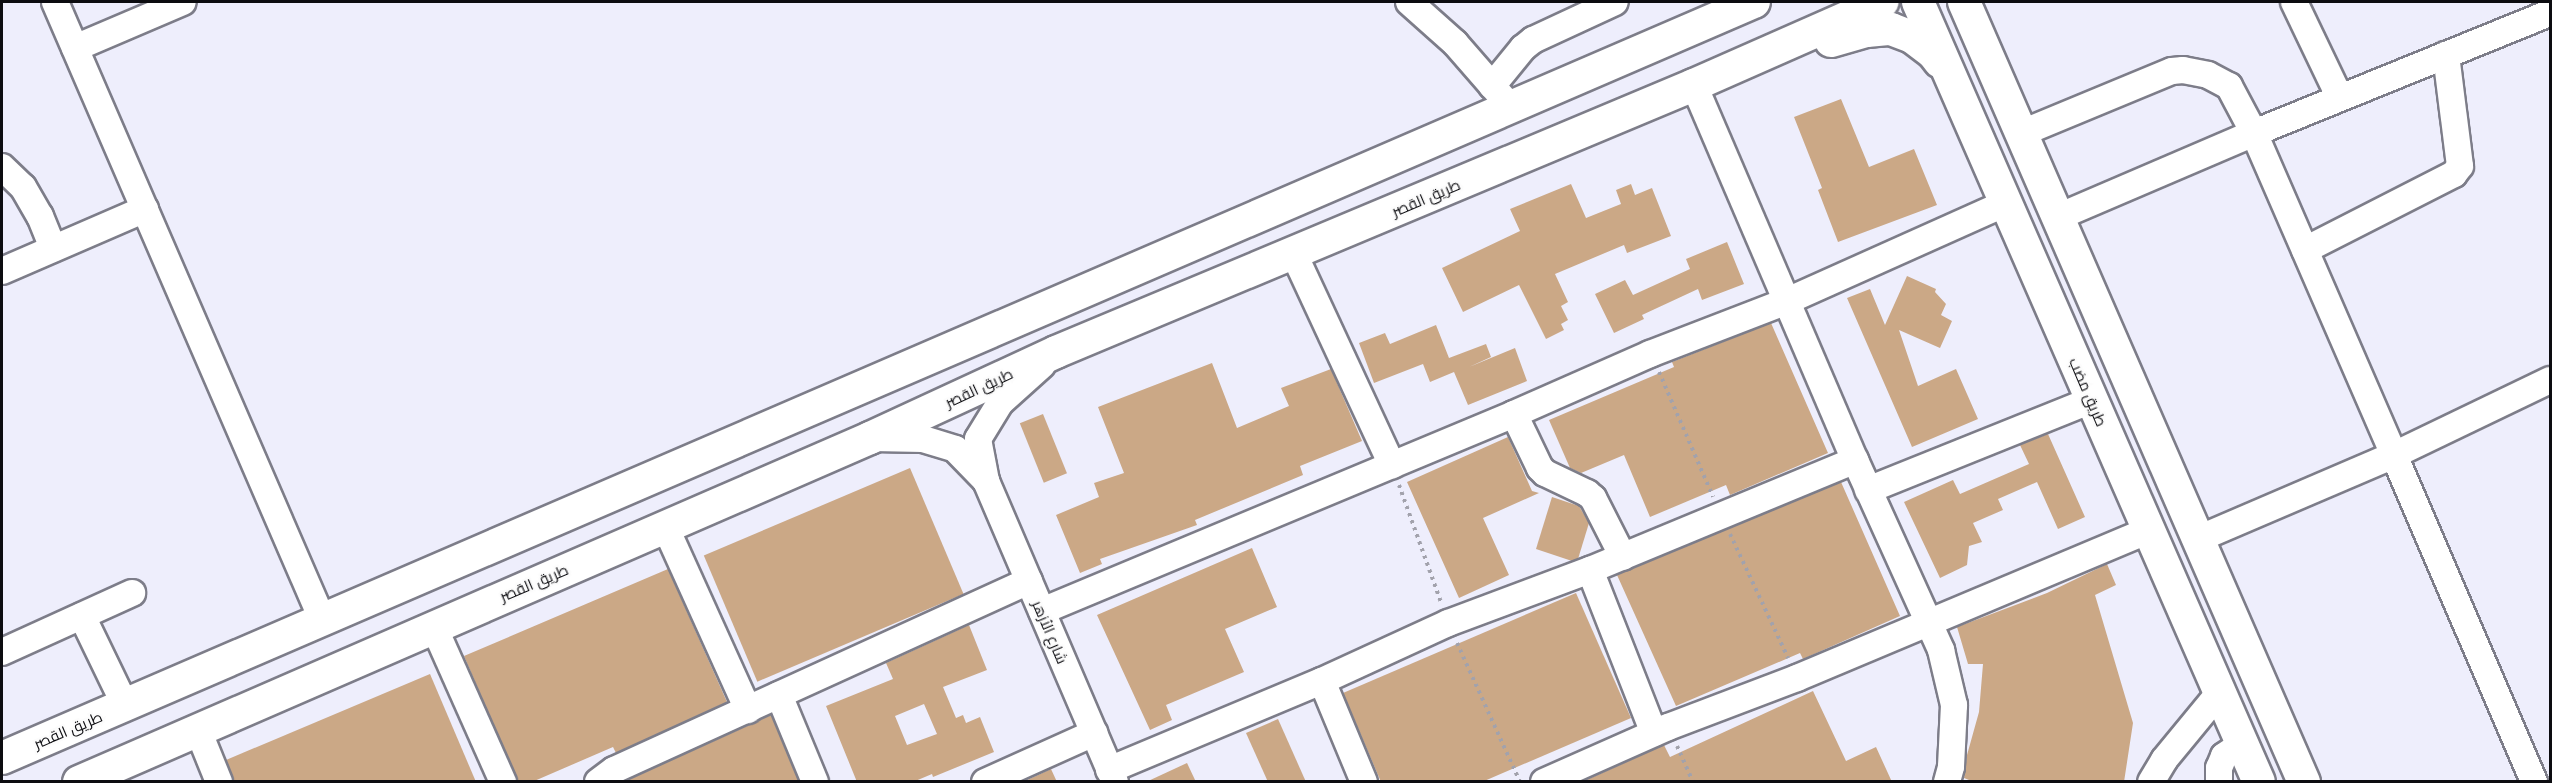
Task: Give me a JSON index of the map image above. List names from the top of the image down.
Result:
{
  "streets": {
    "main road": ["طريق القصر", "طريق مضب"],
    "street": ["شارع الأزهر"]
  },
  "crossings": [
    ["طريق القصر", "شارع الأزهر"]
  ]
}
